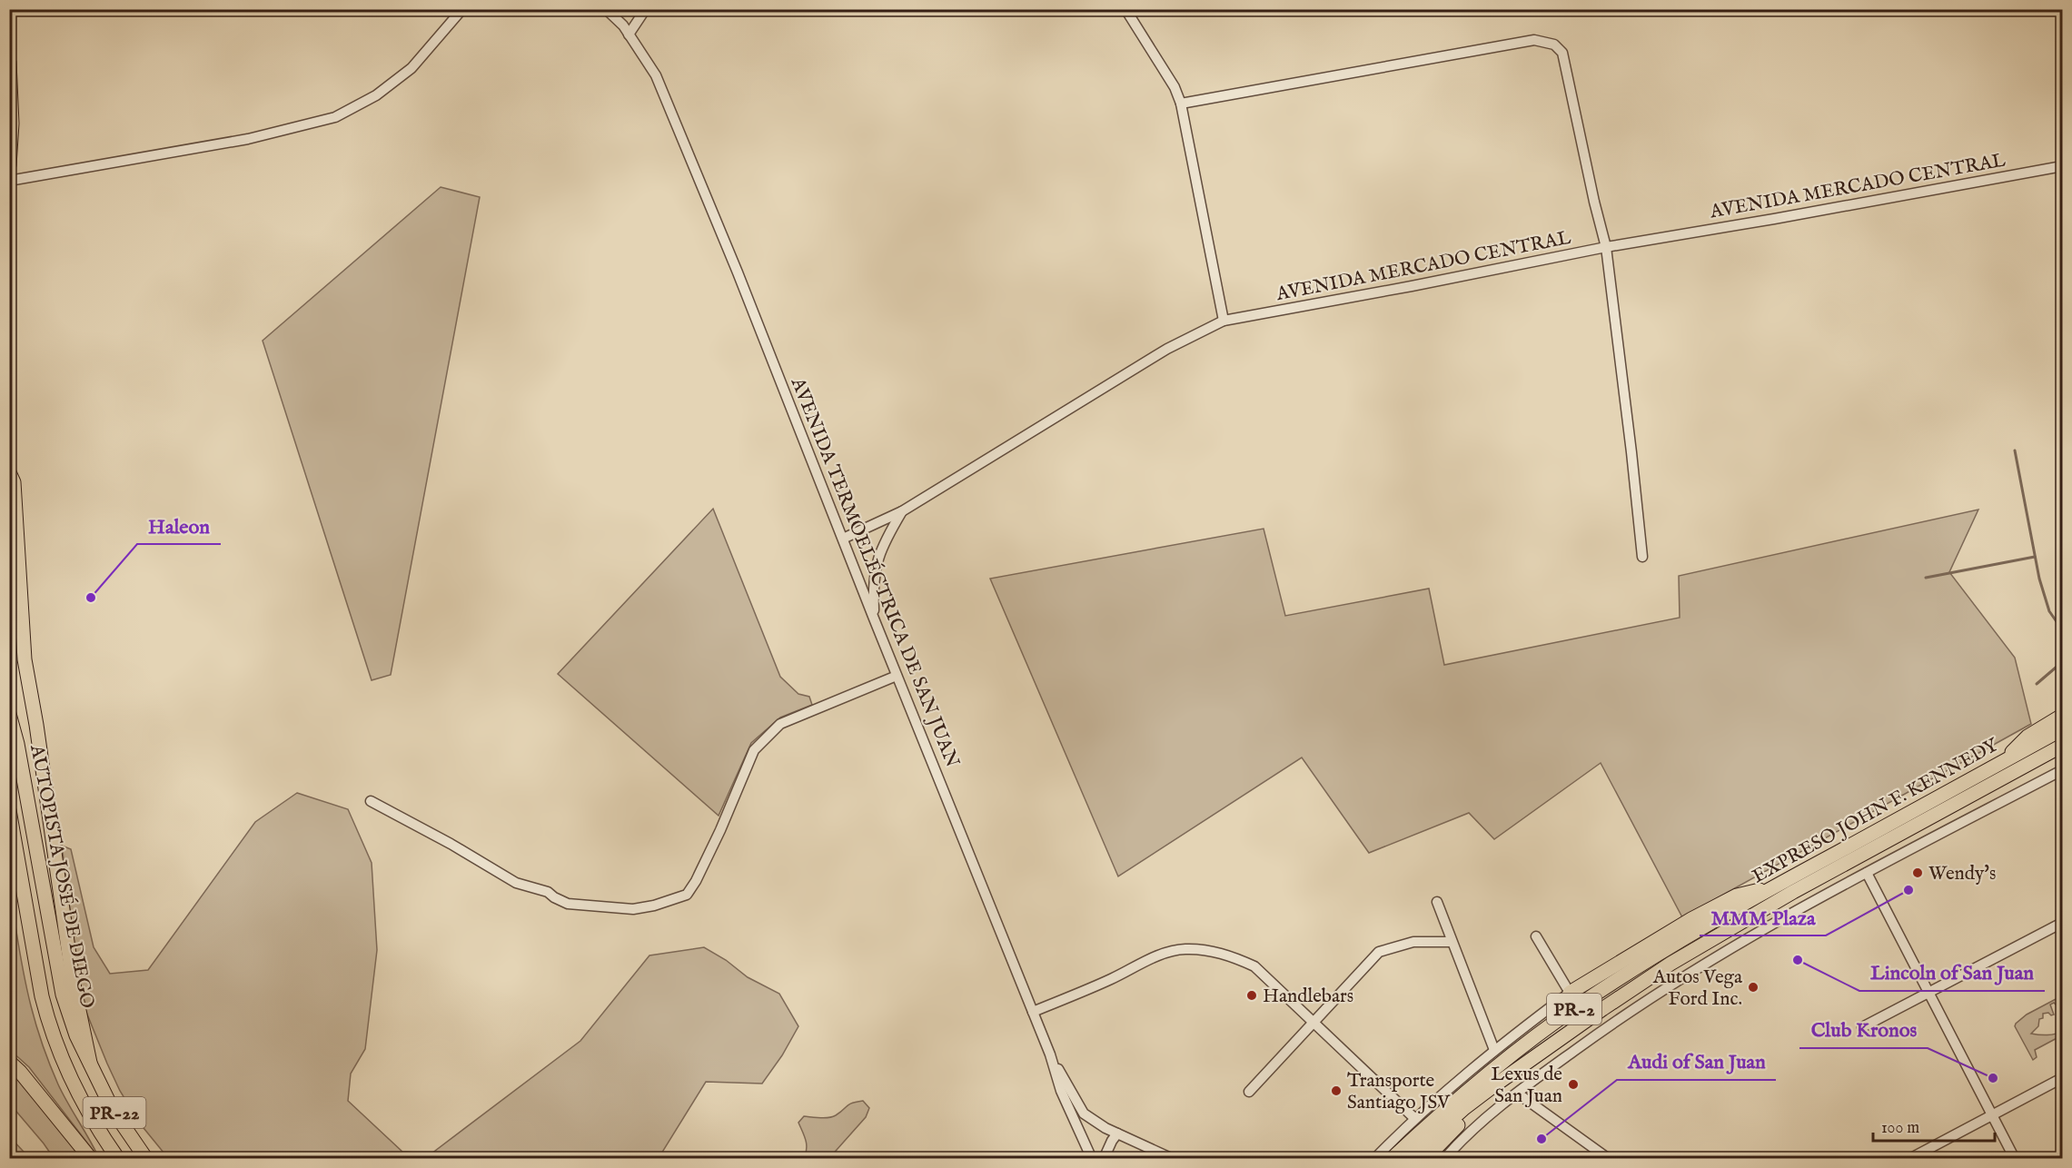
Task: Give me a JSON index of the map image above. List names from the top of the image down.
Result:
{
  "streets": {
    "highway": [
      "EXPRESO JOHN F. KENNEDY",
      "AUTOPISTA JOSÉ DE DIEGO",
      "PR-2",
      "PR-22"
    ],
    "street": ["AVENIDA MERCADO CENTRAL", "AVENIDA TERMOELÉCTRICA DE SAN JUAN"]
  },
  "crossings": [
    ["AVENIDA MERCADO CENTRAL", "AVENIDA TERMOELÉCTRICA DE SAN JUAN"]
  ],
  "places": [
    "Haleon",
    "Wendy's",
    "MMM Plaza",
    "Lincoln of San Juan",
    "Autos Vega Ford Inc.",
    "Handlebars",
    "Club Kronos",
    "Lexus de San Juan",
    "Transporte Santiago JSV",
    "Audi of San Juan"
  ],
  "scale_bar": "100 m"
}
